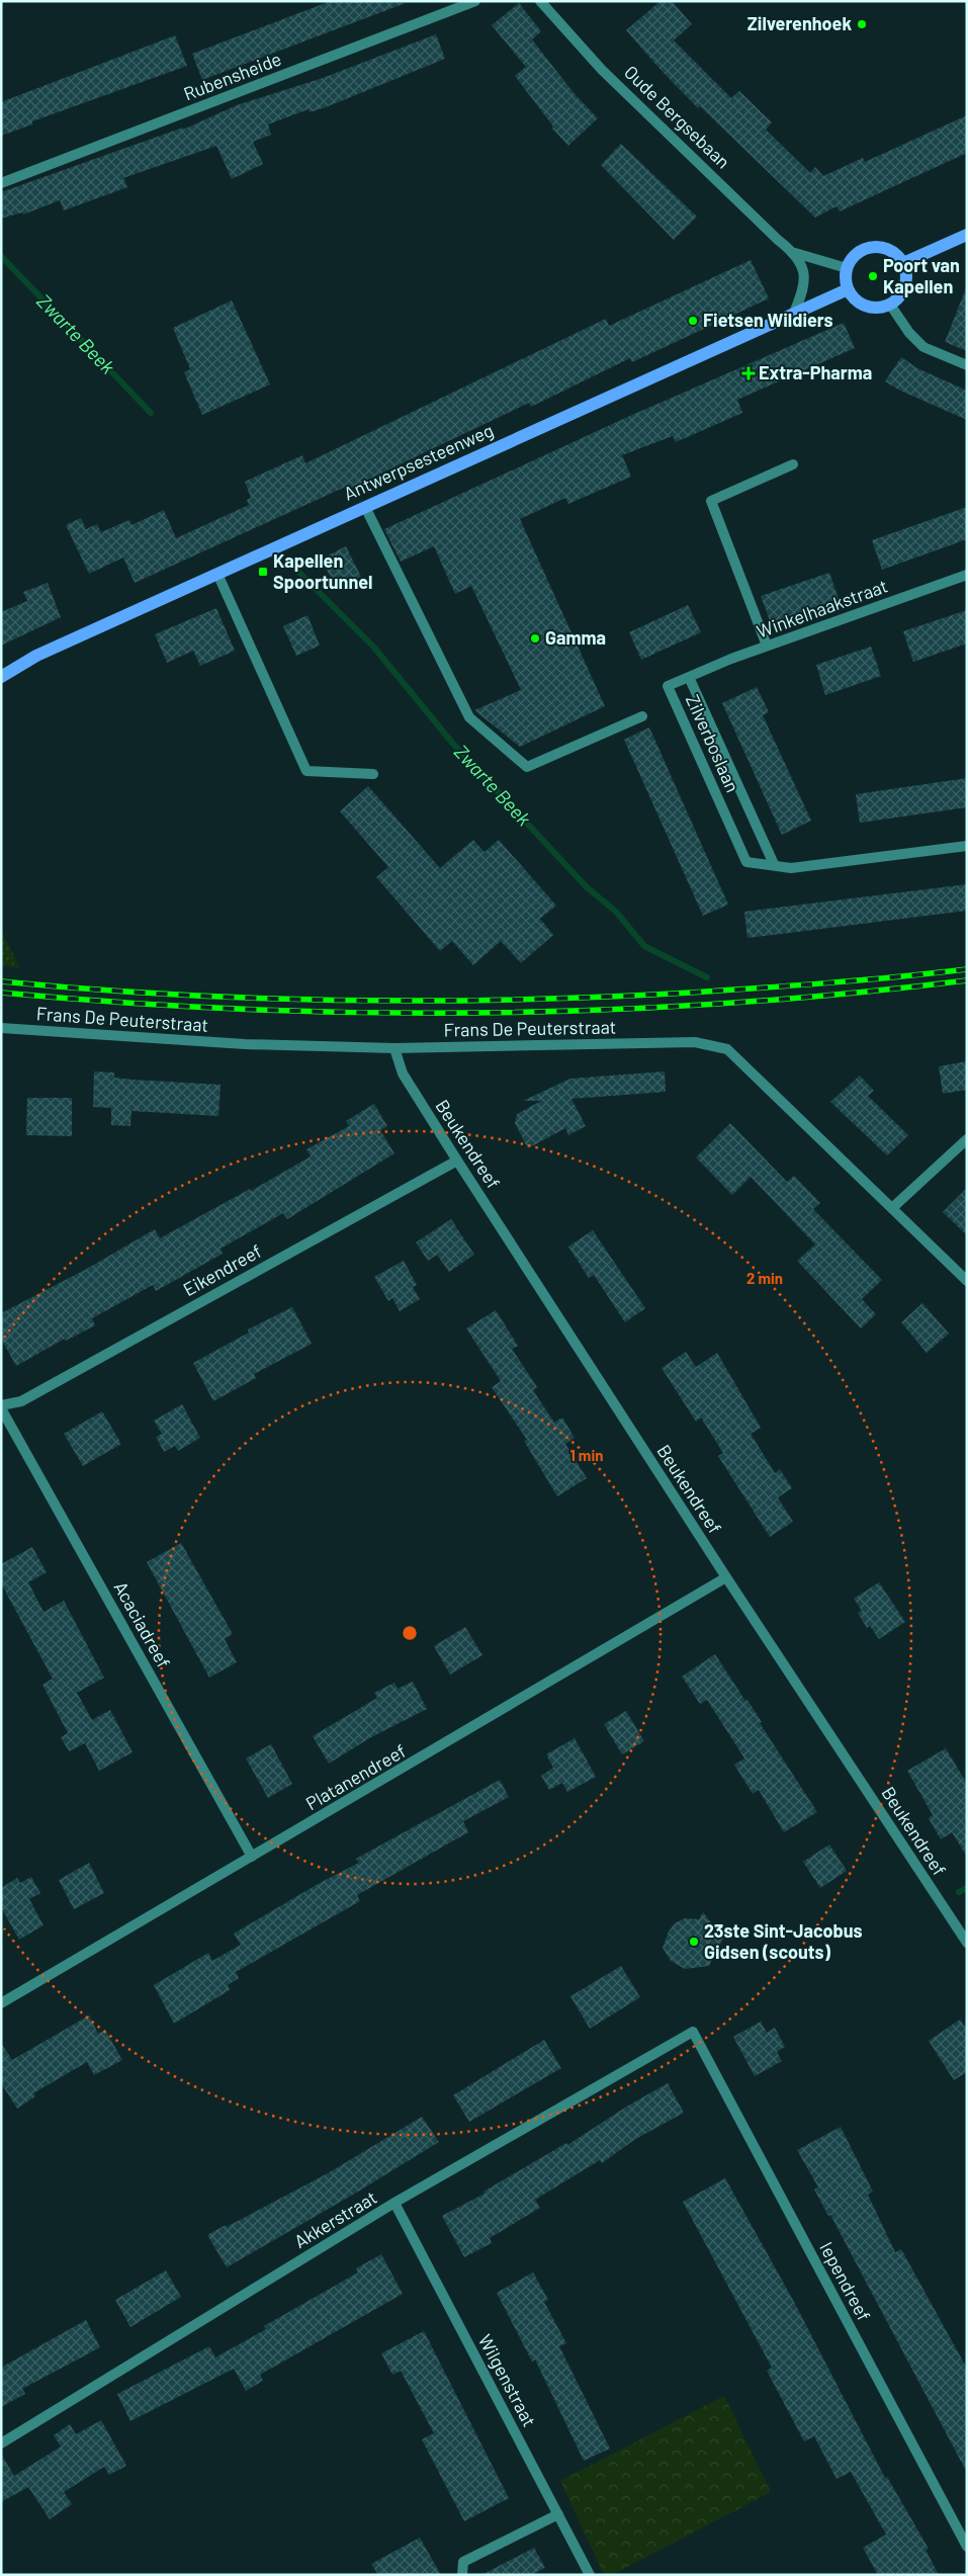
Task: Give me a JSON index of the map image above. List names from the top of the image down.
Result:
{
  "streets": {
    "main road": ["Antwerpsesteenweg"],
    "street": [
      "Rubensheide",
      "Oude Bergsebaan",
      "Winkelhaakstraat",
      "Zilverboslaan",
      "Frans De Peuterstraat",
      "Beukendreef",
      "Eikendreef",
      "Acaciadreef",
      "Platanendreef",
      "Akkerstraat",
      "Iependreef",
      "Wilgenstraat"
    ]
  },
  "crossings": [
    ["Oude Bergsebaan", "Antwerpsesteenweg"],
    ["Winkelhaakstraat", "Zilverboslaan"],
    ["Frans De Peuterstraat", "Beukendreef"],
    ["Beukendreef", "Eikendreef"],
    ["Beukendreef", "Platanendreef"],
    ["Eikendreef", "Acaciadreef"],
    ["Acaciadreef", "Platanendreef"],
    ["Akkerstraat", "Iependreef"],
    ["Akkerstraat", "Wilgenstraat"]
  ],
  "water": ["Zwarte Beek"],
  "places": {
    "other": [
      "Zilverenhoek",
      "Poort van Kapellen",
      "Fietsen Wildiers",
      "Gamma",
      "23ste Sint-Jacobus Gidsen (scouts)"
    ],
    "health": ["Extra-Pharma"],
    "transit": ["Kapellen Spoortunnel"]
  },
  "rings": ["2 min", "1 min"]
}
